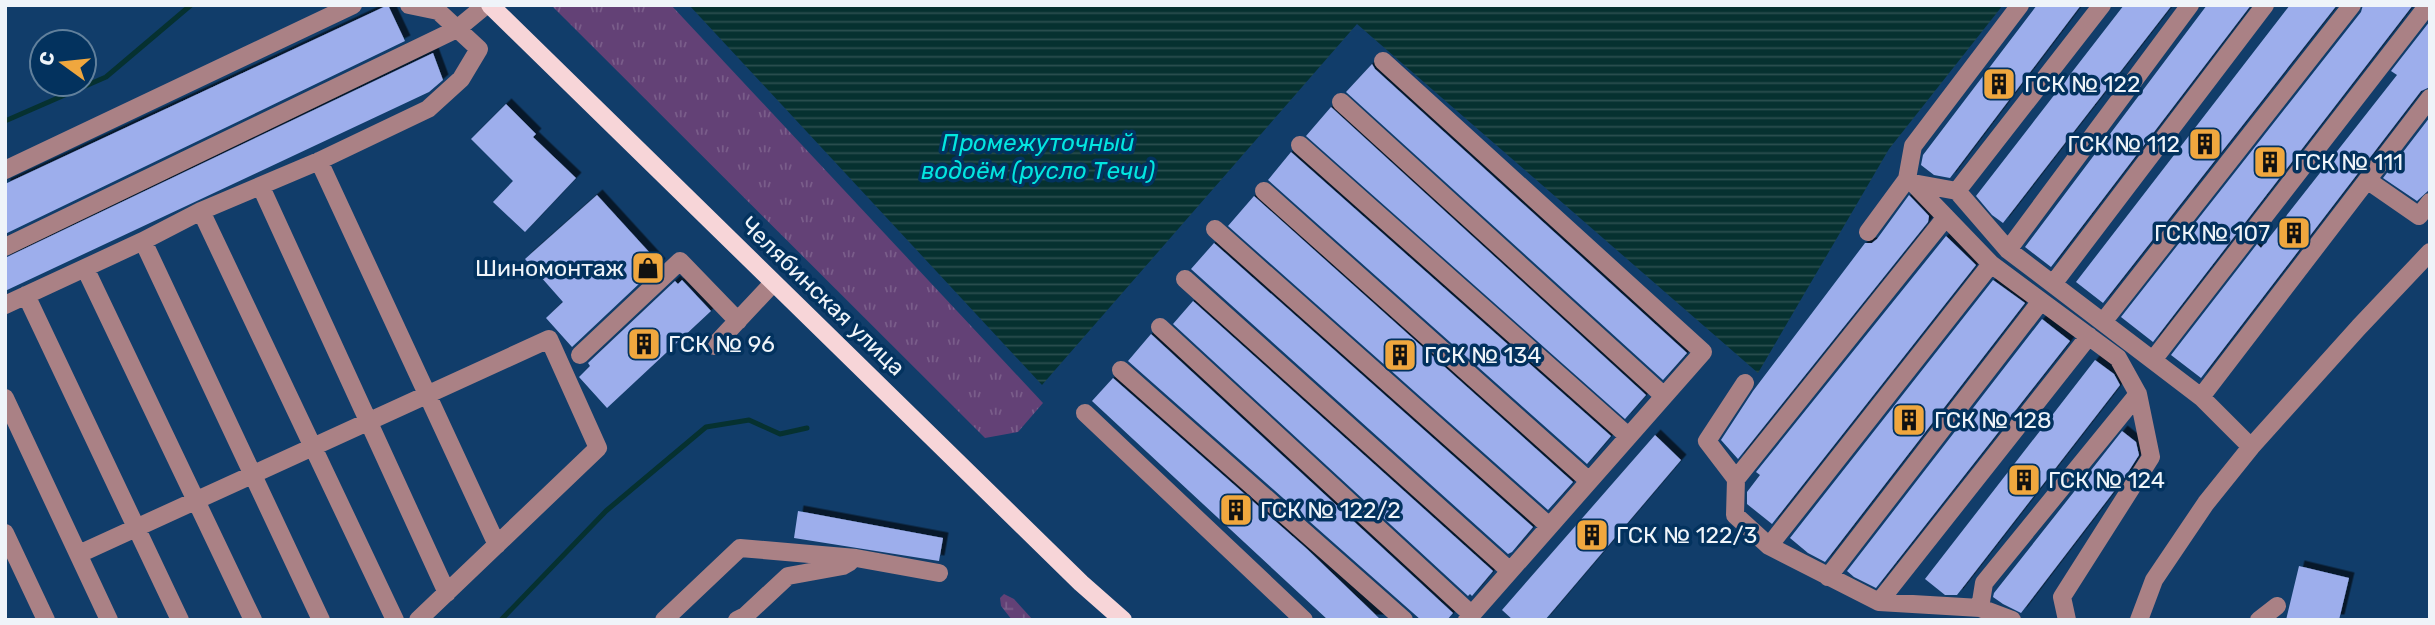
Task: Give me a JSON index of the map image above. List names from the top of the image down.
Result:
{
  "streets": {
    "main road": ["Челябинская улица"]
  },
  "water": ["Промежуточный водоём (русло Течи)"],
  "places": {
    "building": [
      "ГСК № 122",
      "ГСК № 112",
      "ГСК № 111",
      "ГСК № 107",
      "ГСК № 96",
      "ГСК № 134",
      "ГСК № 128",
      "ГСК № 124",
      "ГСК № 122/2",
      "ГСК № 122/3"
    ],
    "shop": ["Шиномонтаж"]
  },
  "north": "left"
}
